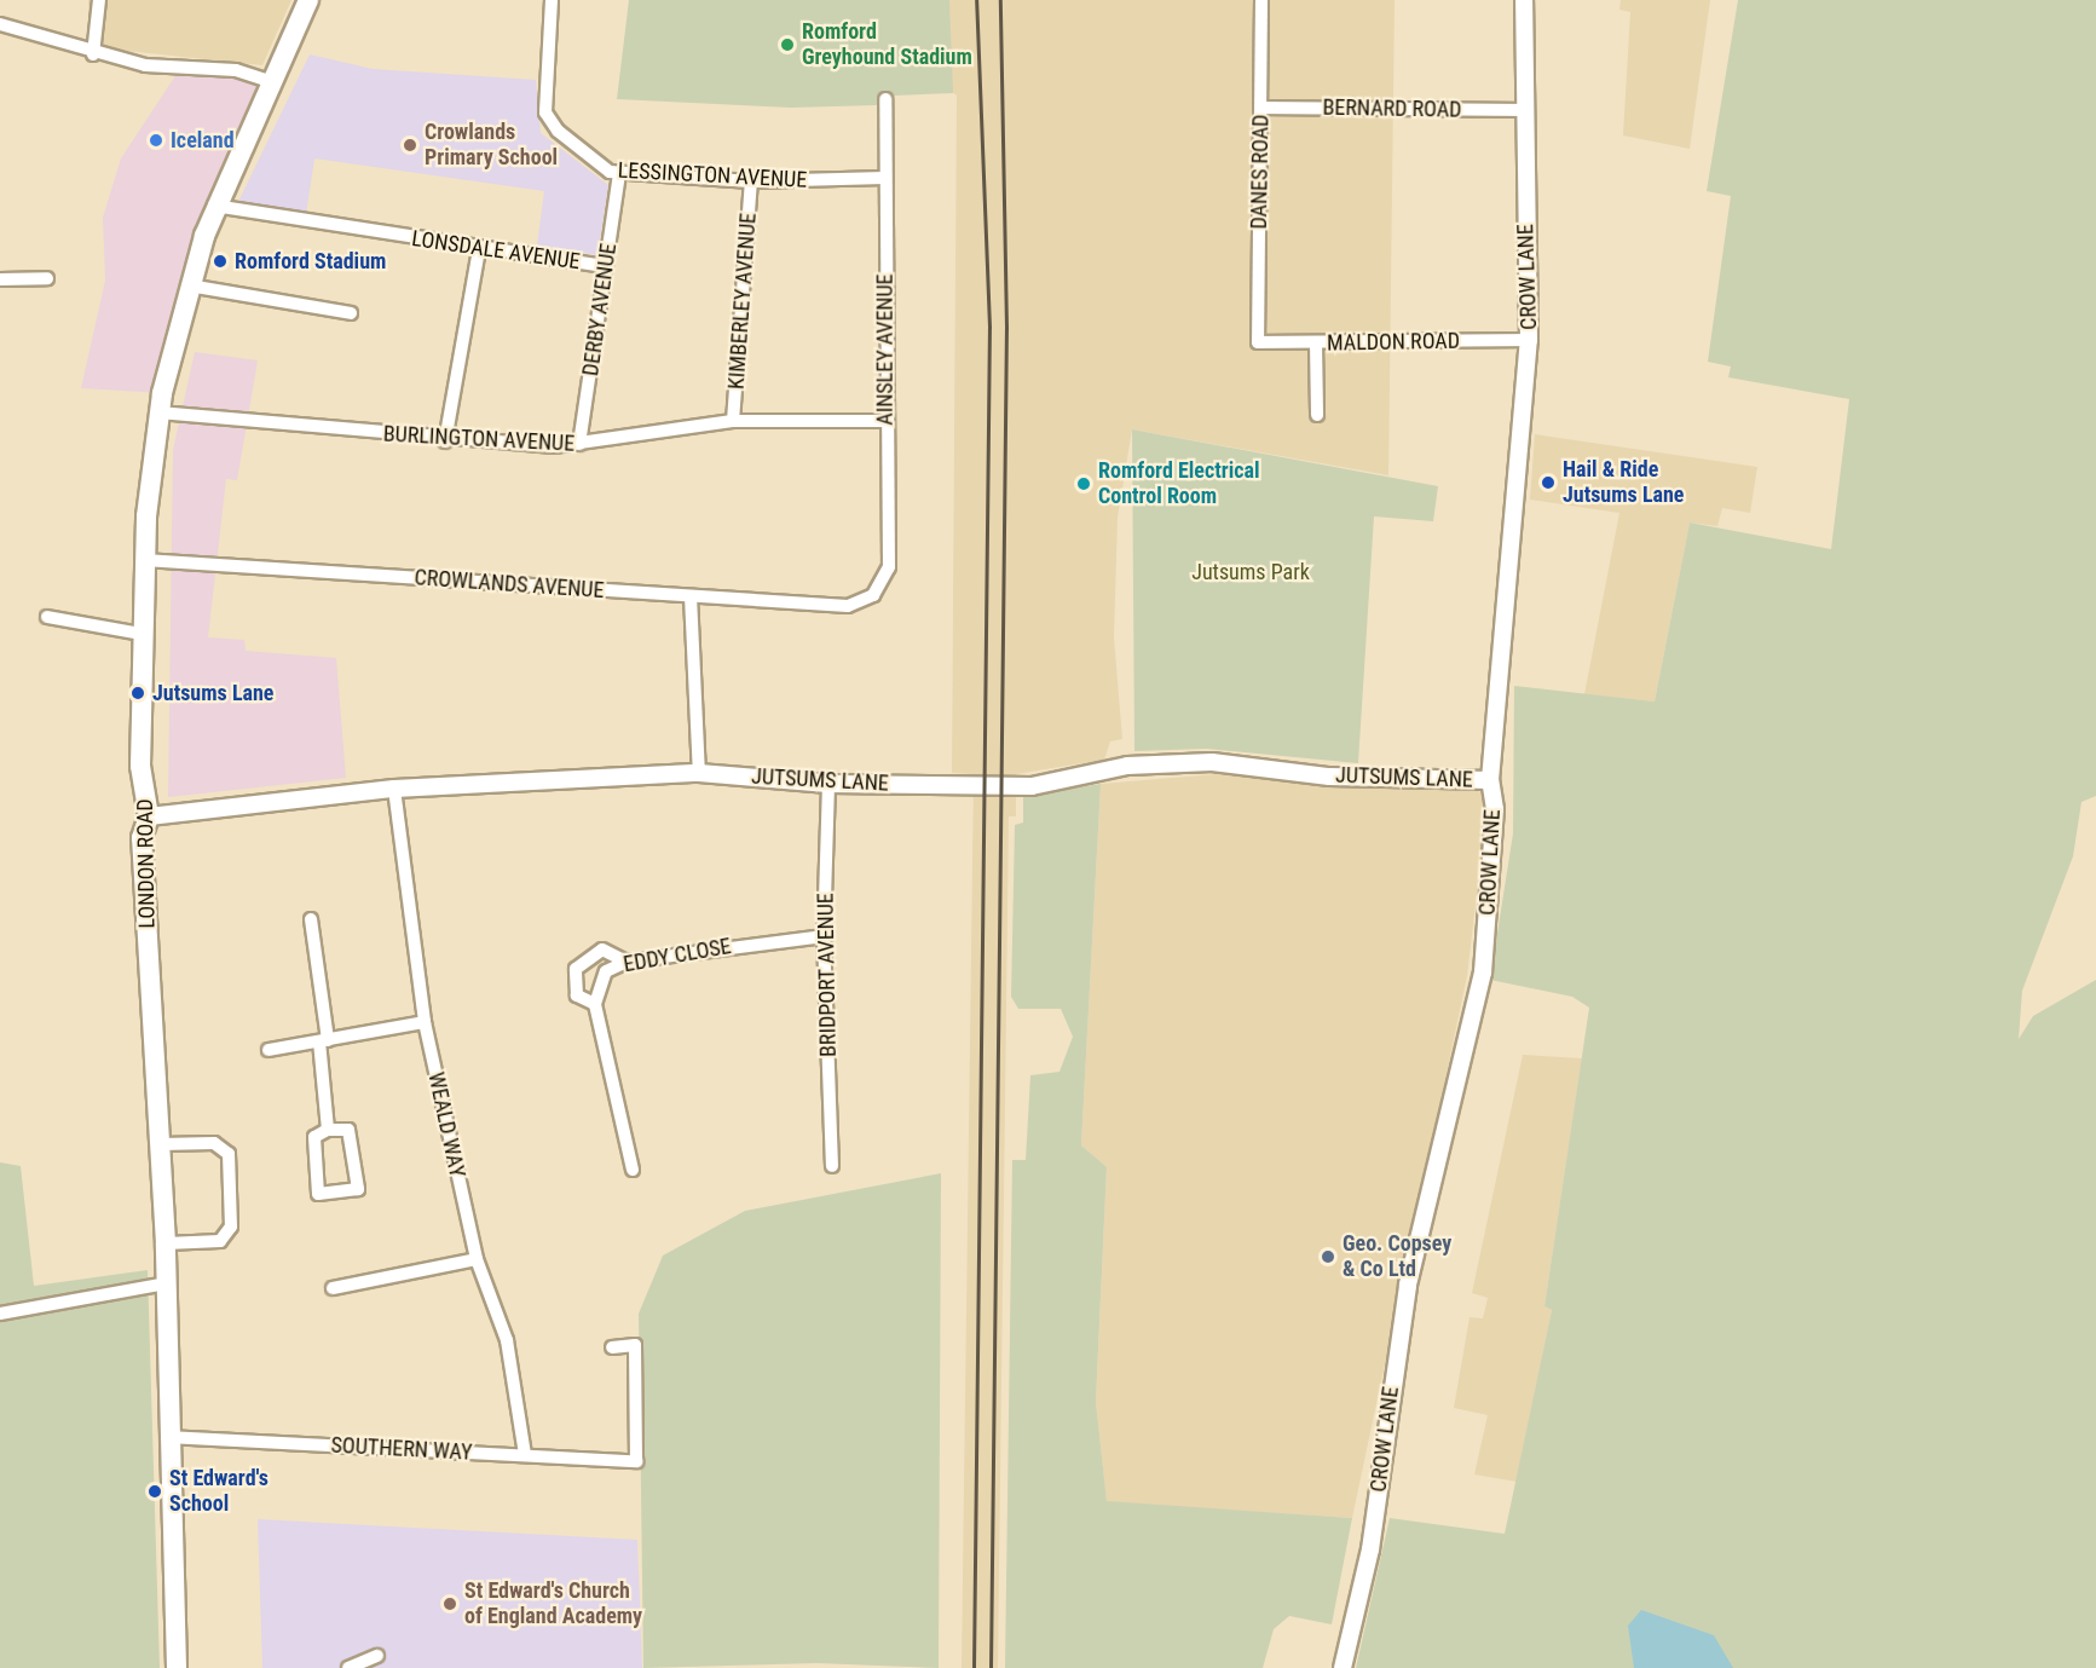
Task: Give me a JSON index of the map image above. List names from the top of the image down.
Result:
{
  "streets": {
    "main road": ["LONDON ROAD"],
    "street": [
      "BERNARD ROAD",
      "DANES ROAD",
      "LESSINGTON AVENUE",
      "LONSDALE AVENUE",
      "CROW LANE",
      "KIMBERLEY AVENUE",
      "DERBY AVENUE",
      "MALDON ROAD",
      "AINSLEY AVENUE",
      "BURLINGTON AVENUE",
      "CROWLANDS AVENUE",
      "JUTSUMS LANE",
      "EDDY CLOSE",
      "BRIDPORT AVENUE",
      "WEALD WAY",
      "SOUTHERN WAY"
    ]
  },
  "crossings": [
    ["BERNARD ROAD", "DANES ROAD"],
    ["BERNARD ROAD", "CROW LANE"],
    ["DANES ROAD", "MALDON ROAD"],
    ["LESSINGTON AVENUE", "KIMBERLEY AVENUE"],
    ["LESSINGTON AVENUE", "DERBY AVENUE"],
    ["LESSINGTON AVENUE", "AINSLEY AVENUE"],
    ["LONSDALE AVENUE", "DERBY AVENUE"],
    ["LONSDALE AVENUE", "LONDON ROAD"],
    ["CROW LANE", "MALDON ROAD"],
    ["CROW LANE", "JUTSUMS LANE"],
    ["KIMBERLEY AVENUE", "BURLINGTON AVENUE"],
    ["DERBY AVENUE", "BURLINGTON AVENUE"],
    ["AINSLEY AVENUE", "BURLINGTON AVENUE"],
    ["AINSLEY AVENUE", "CROWLANDS AVENUE"],
    ["BURLINGTON AVENUE", "LONDON ROAD"],
    ["CROWLANDS AVENUE", "LONDON ROAD"],
    ["JUTSUMS LANE", "LONDON ROAD"],
    ["JUTSUMS LANE", "BRIDPORT AVENUE"],
    ["JUTSUMS LANE", "WEALD WAY"],
    ["LONDON ROAD", "SOUTHERN WAY"],
    ["EDDY CLOSE", "BRIDPORT AVENUE"],
    ["WEALD WAY", "SOUTHERN WAY"]
  ],
  "parks": ["Jutsums Park"],
  "places": [
    "Romford Greyhound Stadium",
    "Iceland",
    "Crowlands Primary School",
    "Romford Stadium",
    "Hail & Ride Jutsums Lane",
    "Romford Electrical Control Room",
    "Jutsums Lane",
    "Geo. Copsey & Co Ltd",
    "St Edward's School",
    "St Edward's Church of England Academy"
  ]
}
